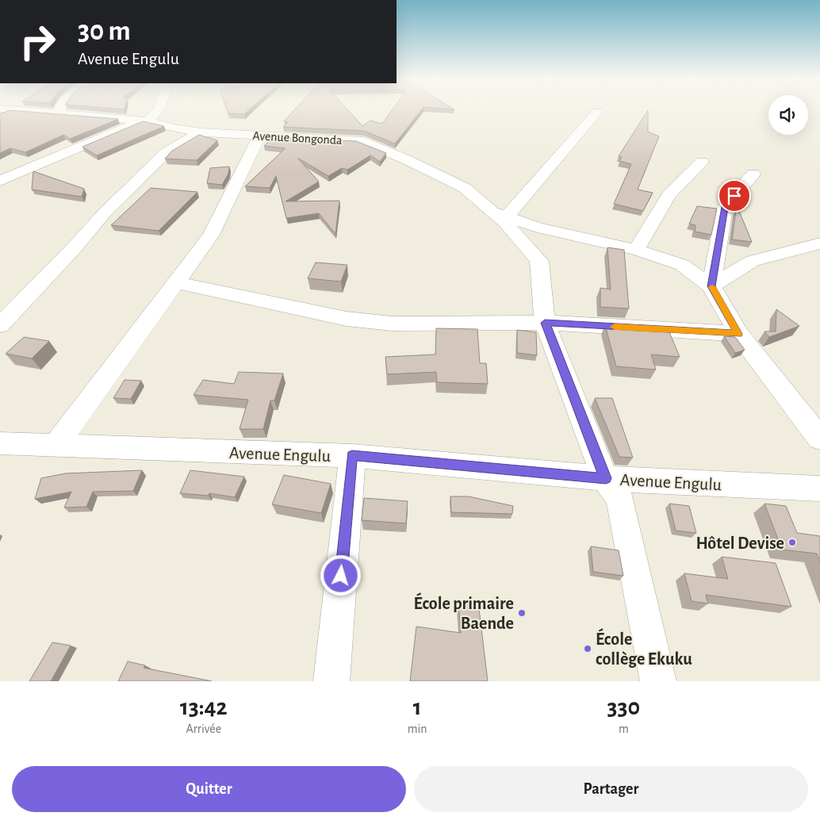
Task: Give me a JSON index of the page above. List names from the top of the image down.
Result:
{
  "streets": {
    "street": ["Avenue Bongonda", "Avenue Engulu"]
  },
  "crossings": [
    ["Avenue Bongonda", "Avenue Engulu"]
  ],
  "places": ["Hôtel Devise", "École primaire Baende", "École collège Ekuku"],
  "page": {
    "turn": ["30 m", "Avenue Engulu"],
    "eta": [
      "13:42",
      "Arrivée",
      "1",
      "min",
      "330",
      "m"
    ],
    "buttons": ["Quitter", "Partager"]
  }
}
